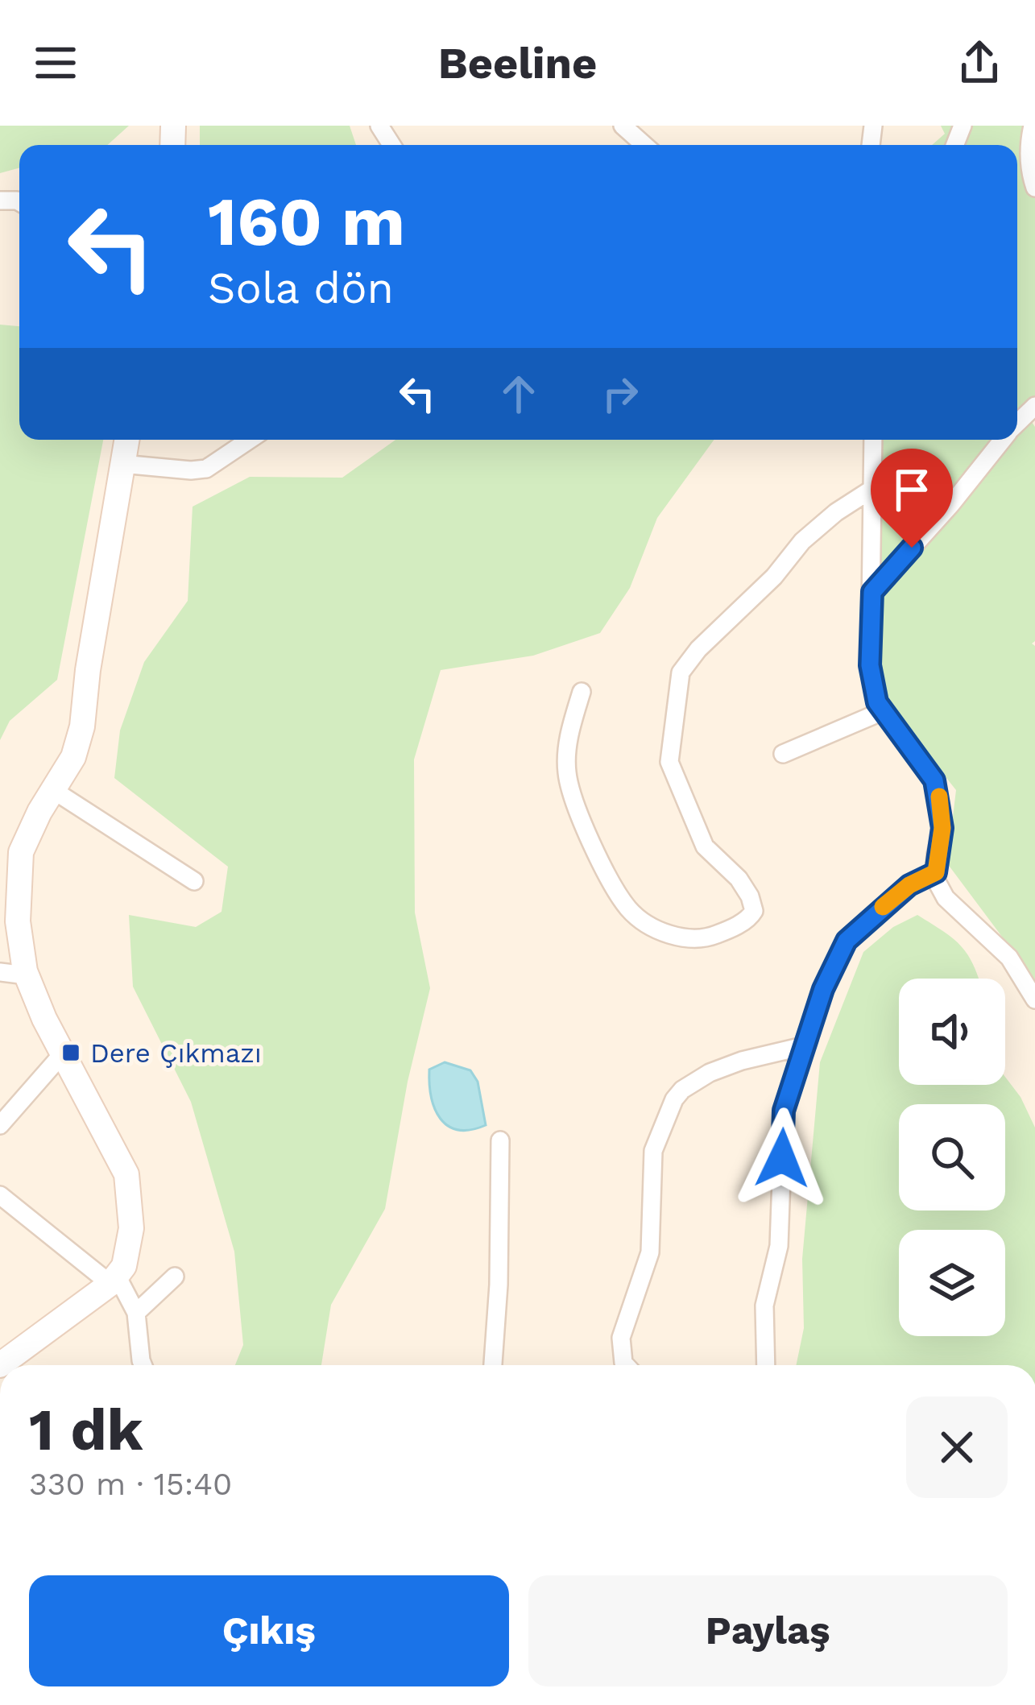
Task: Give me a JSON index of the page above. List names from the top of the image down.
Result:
{
  "places": {
    "transit": ["Dere Çıkmazı"]
  },
  "page": {
    "header": "Beeline",
    "turn": ["160 m", "Sola dön"],
    "heading": ["1 dk", "330 m · 15:40"],
    "buttons": ["Çıkış", "Paylaş"]
  }
}
